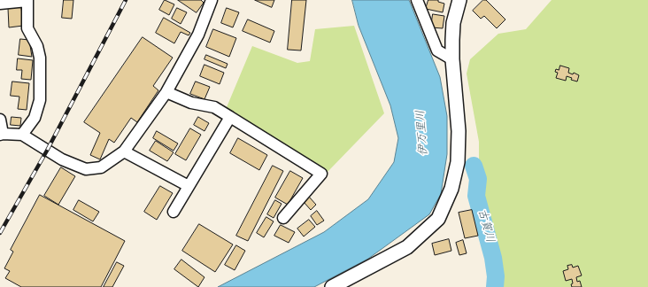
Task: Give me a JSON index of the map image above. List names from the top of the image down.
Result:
{
  "water": ["伊万里川", "古賀川"]
}
